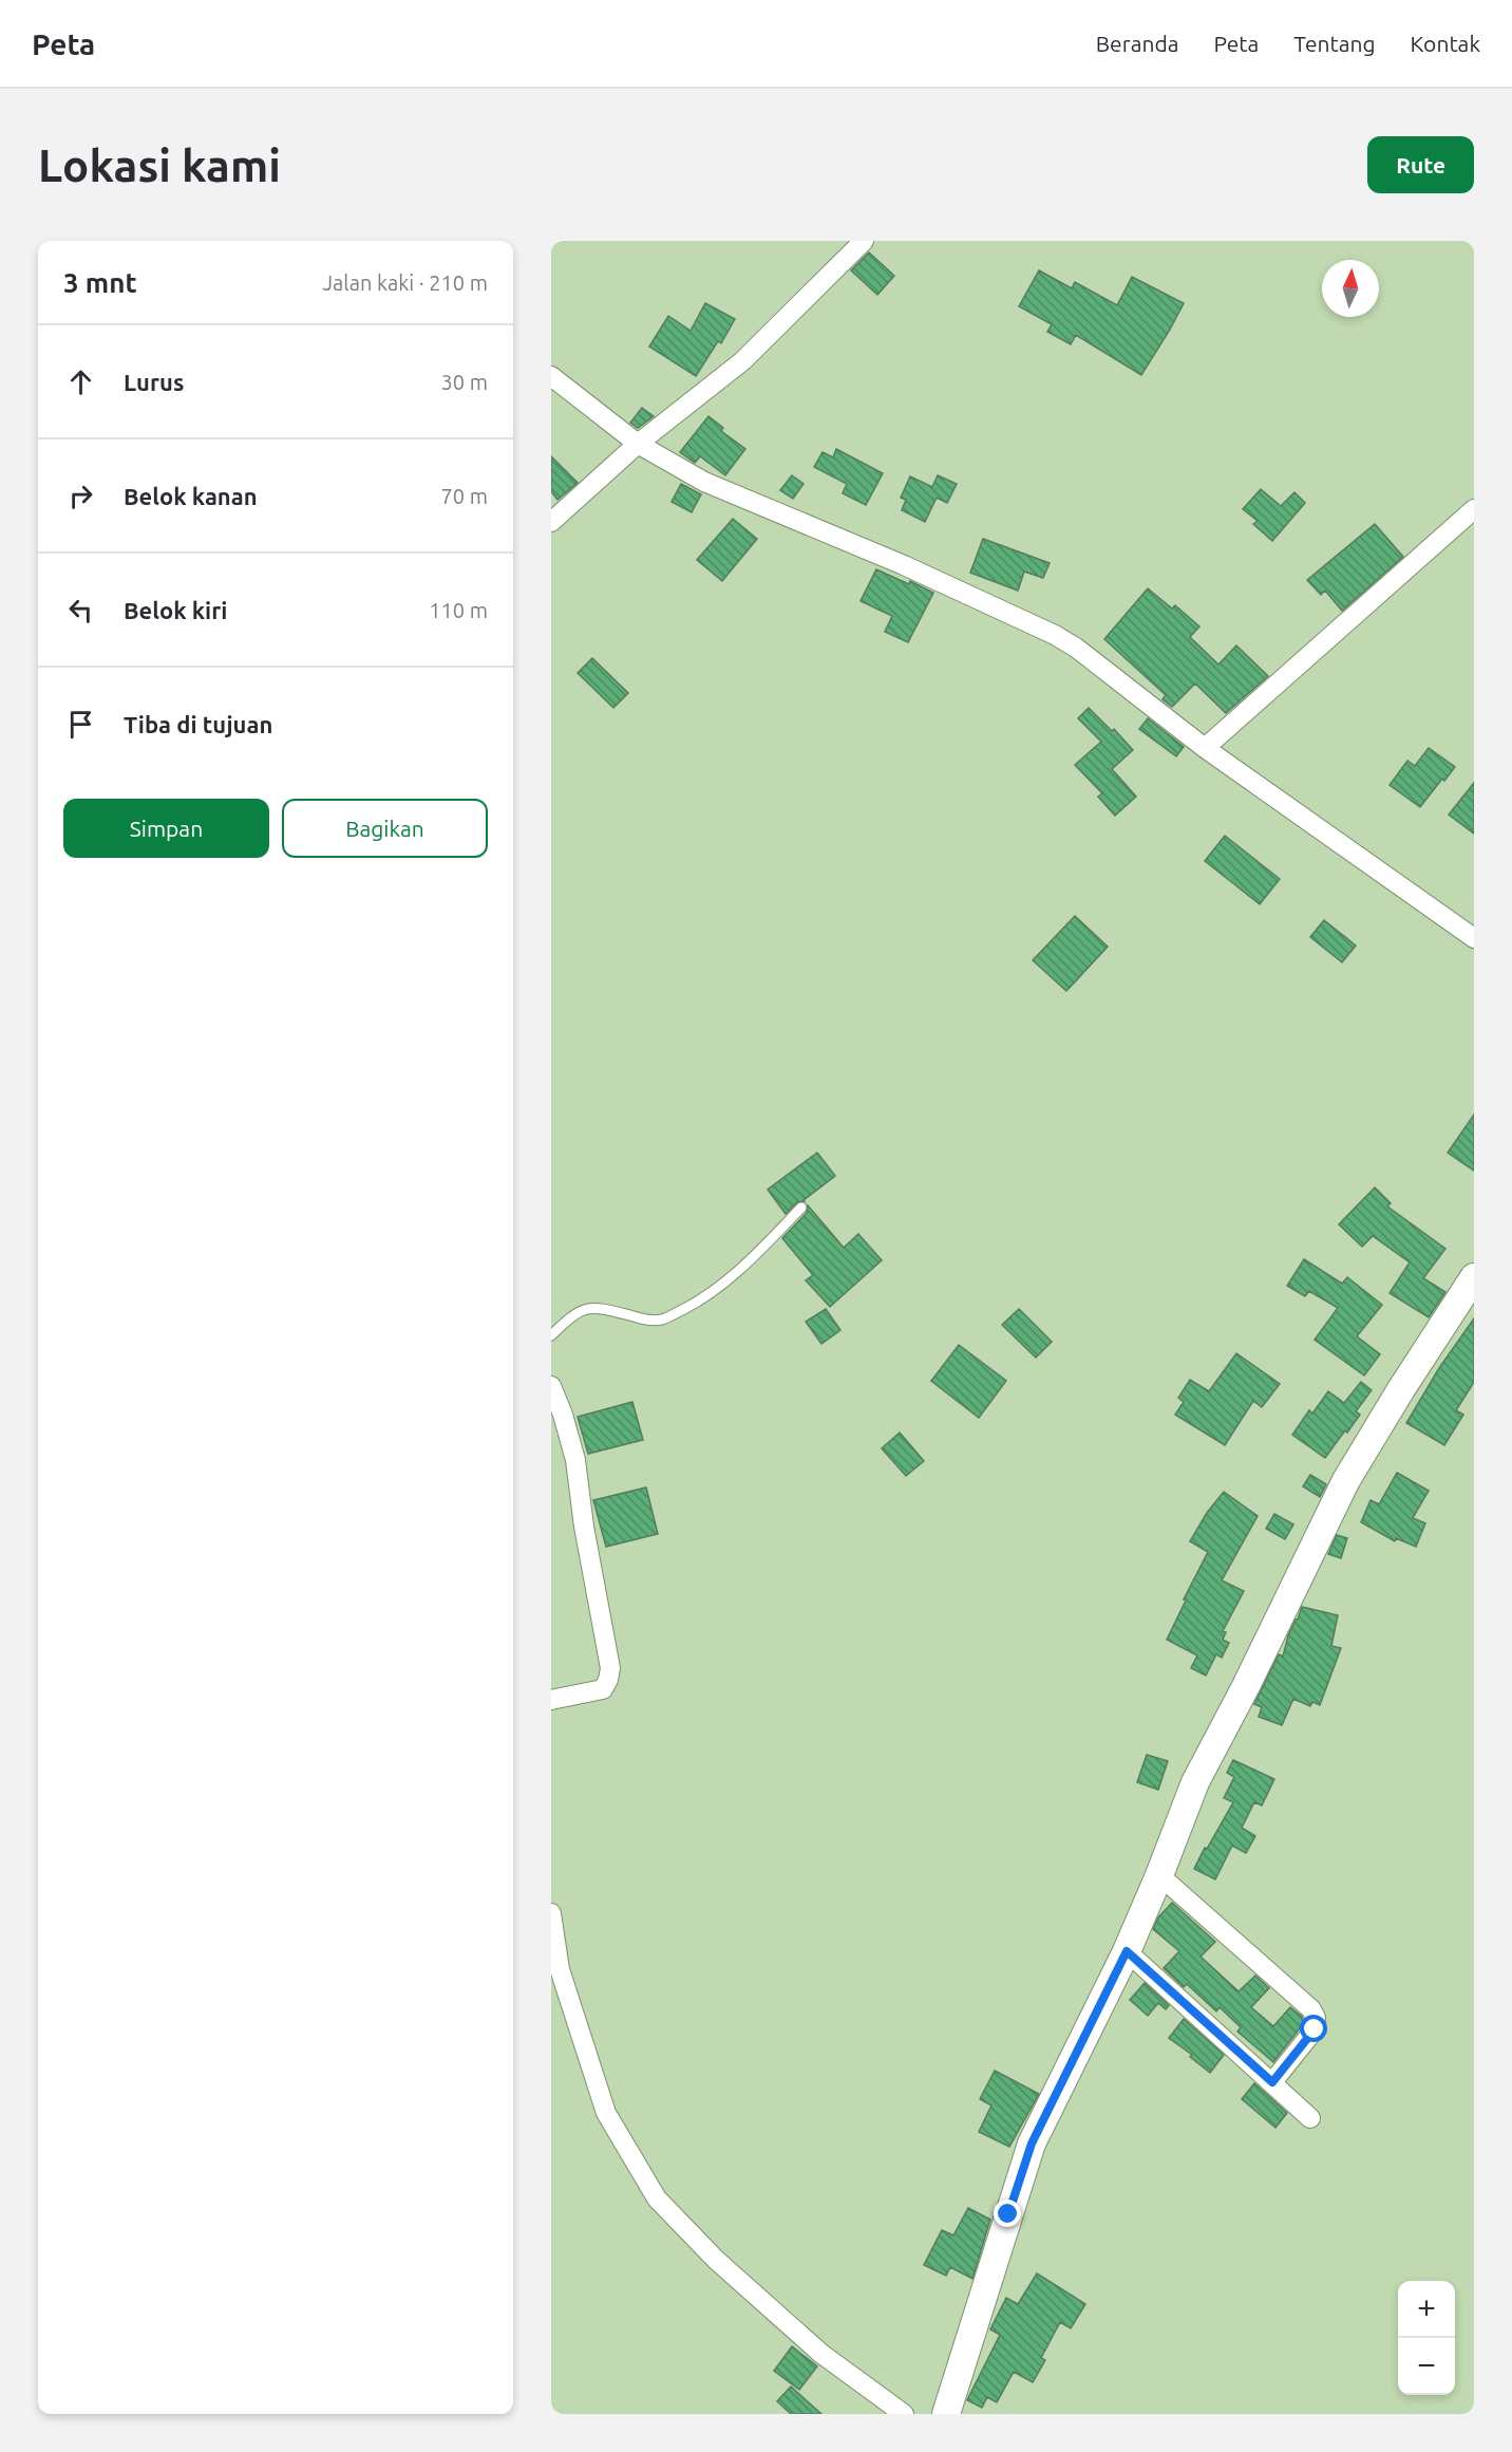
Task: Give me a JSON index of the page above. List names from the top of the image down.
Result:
{
  "north": "top",
  "page": {
    "header": "Peta",
    "nav": [
      "Beranda",
      "Peta",
      "Tentang",
      "Kontak"
    ],
    "buttons": [
      "Rute",
      ["Simpan", "Bagikan"]
    ],
    "title": "Lokasi kami",
    "heading": ["3 mnt", "Jalan kaki · 210 m"],
    "list": [
      ["Lurus", "30 m"],
      ["Belok kanan", "70 m"],
      ["Belok kiri", "110 m"],
      "Tiba di tujuan"
    ],
    "map_buttons": ["+", "−"]
  }
}
